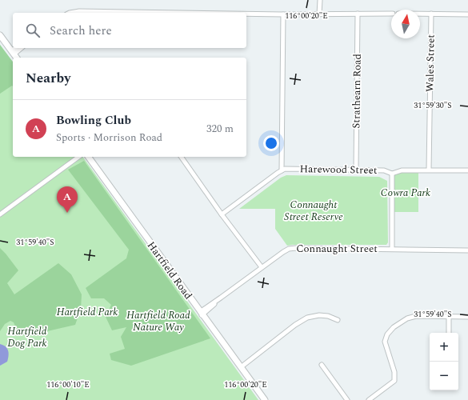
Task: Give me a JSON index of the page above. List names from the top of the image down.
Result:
{
  "streets": {
    "street": [
      "Wales Street",
      "Strathearn Road",
      "Harewood Street",
      "Connaught Street",
      "Hartfield Road"
    ]
  },
  "crossings": [
    ["Wales Street", "Harewood Street"],
    ["Strathearn Road", "Harewood Street"],
    ["Connaught Street", "Hartfield Road"]
  ],
  "parks": [
    "Cowra Park",
    "Connaught Street Reserve",
    "Hartfield Park",
    "Hartfield Road Nature Way",
    "Hartfield Dog Park"
  ],
  "north": "top",
  "page": {
    "search": "Search here",
    "heading": "Nearby",
    "list": [
      {
        "mark": "A",
        "name": "Bowling Club",
        "note": "Sports · Morrison Road",
        "value": "320 m"
      }
    ],
    "pins": "A",
    "map_buttons": ["+", "−"]
  },
  "coordinates": [
    "116°00'20\"E",
    "31°59'30\"S",
    "31°59'40\"S",
    "116°00'10\"E"
  ]
}
